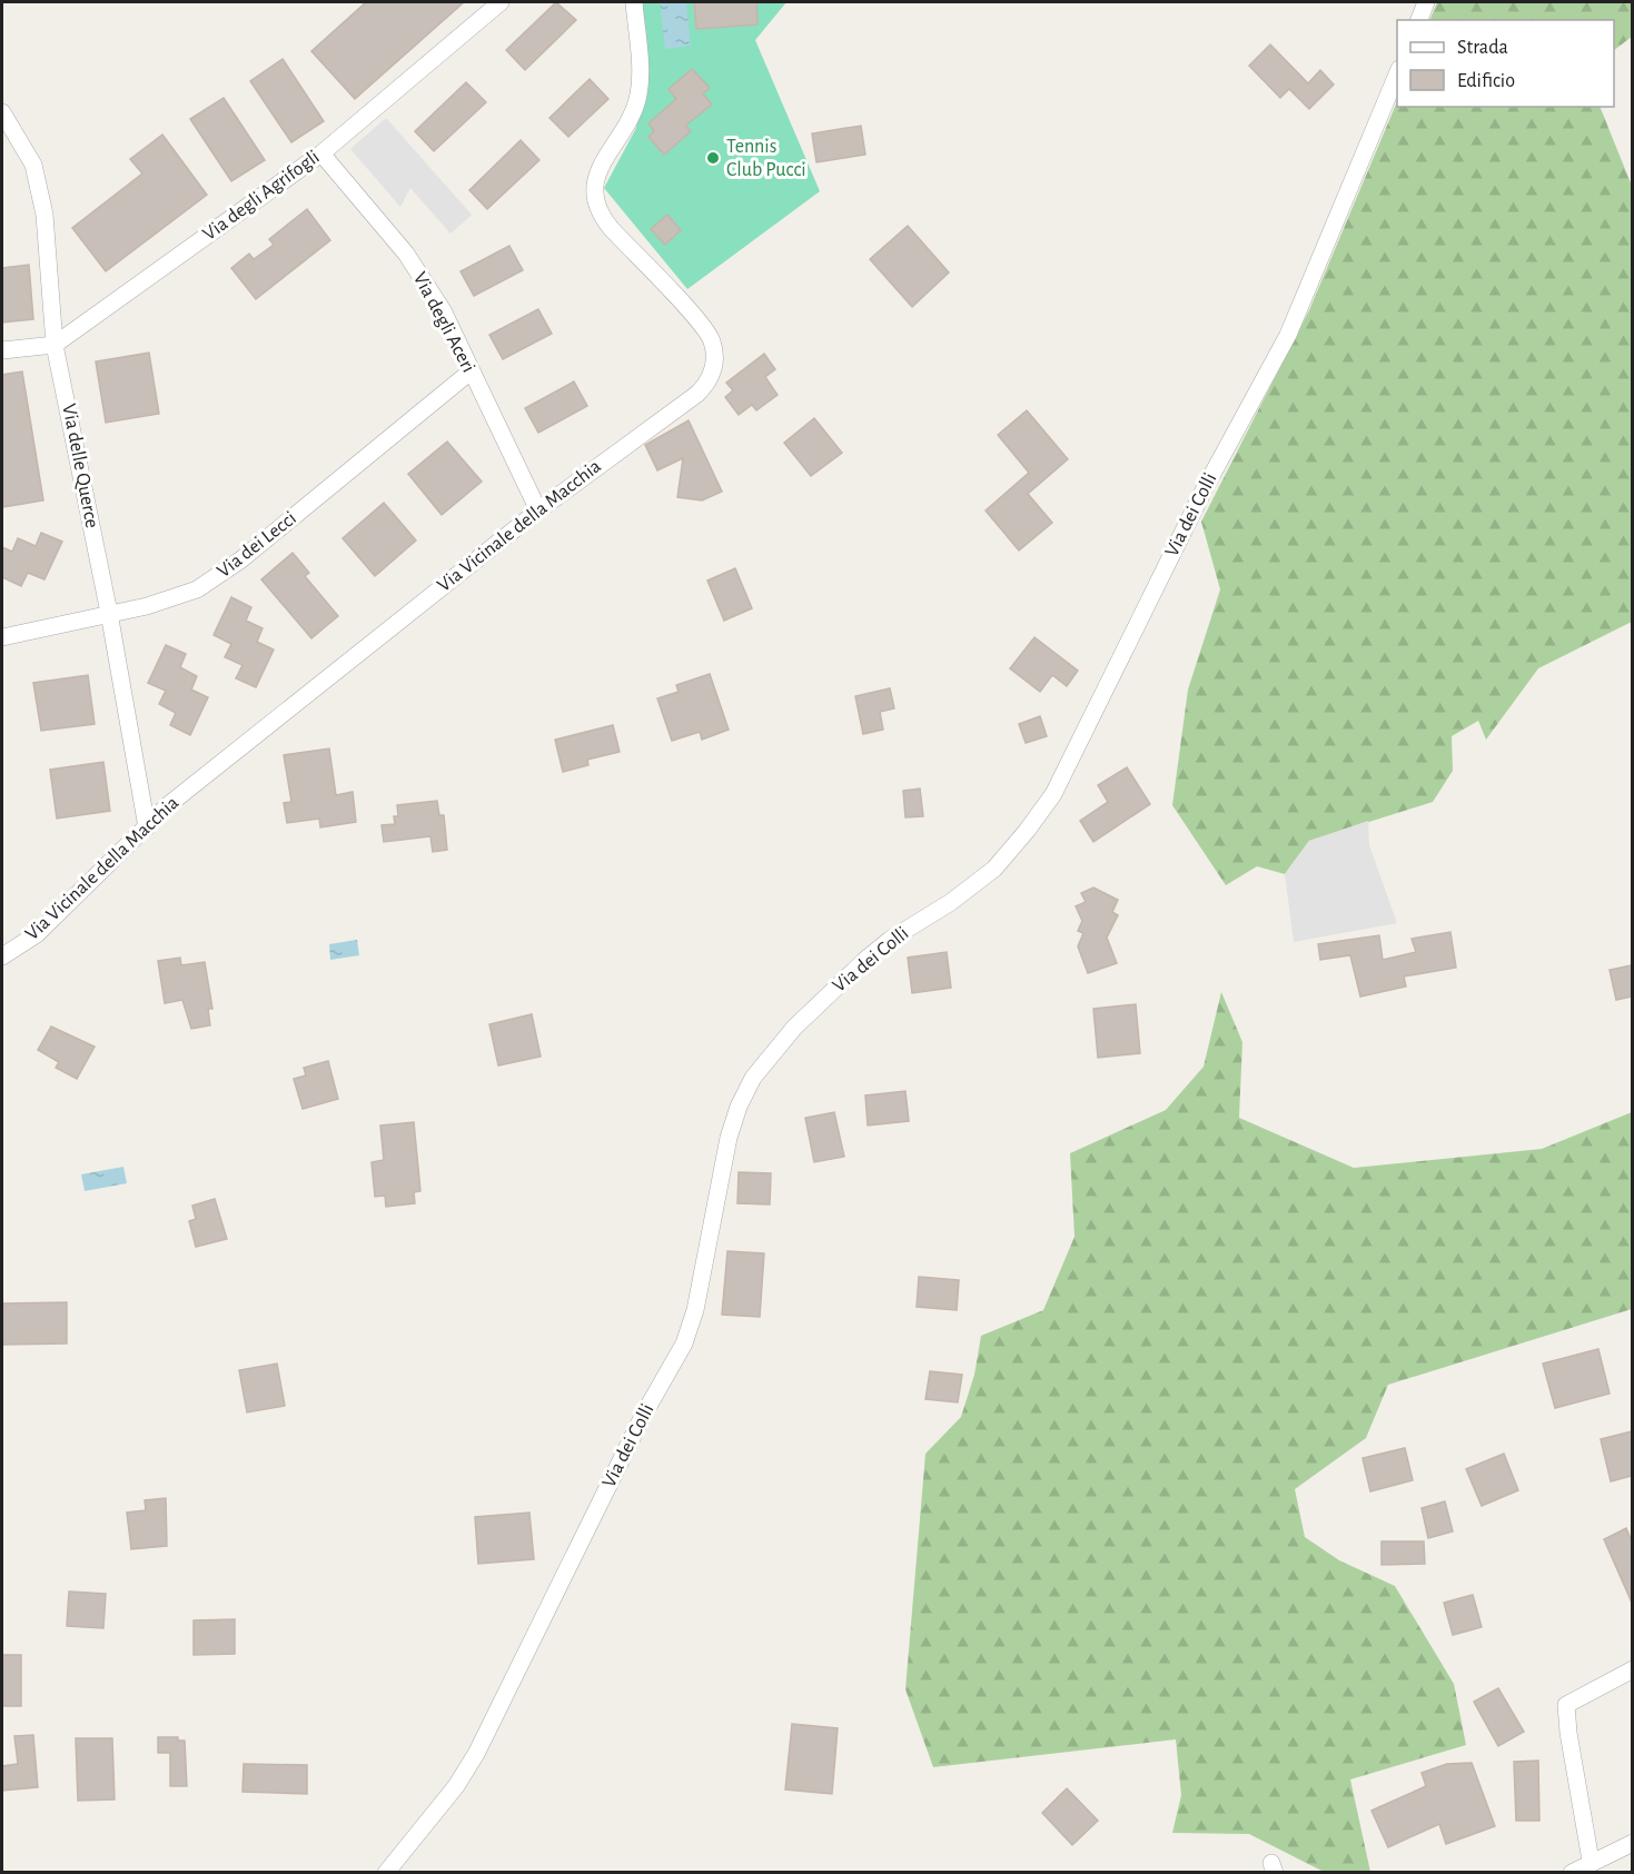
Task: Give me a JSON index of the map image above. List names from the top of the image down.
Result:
{
  "streets": {
    "street": [
      "Via degli Agrifogli",
      "Via degli Aceri",
      "Via delle Querce",
      "Via dei Colli",
      "Via Vicinale della Macchia",
      "Via dei Lecci"
    ]
  },
  "crossings": [
    ["Via degli Agrifogli", "Via degli Aceri"],
    ["Via degli Agrifogli", "Via delle Querce"],
    ["Via degli Aceri", "Via Vicinale della Macchia"],
    ["Via degli Aceri", "Via dei Lecci"],
    ["Via delle Querce", "Via Vicinale della Macchia"],
    ["Via delle Querce", "Via dei Lecci"]
  ],
  "places": ["Tennis Club Pucci"],
  "legend": ["Strada", "Edificio"]
}
